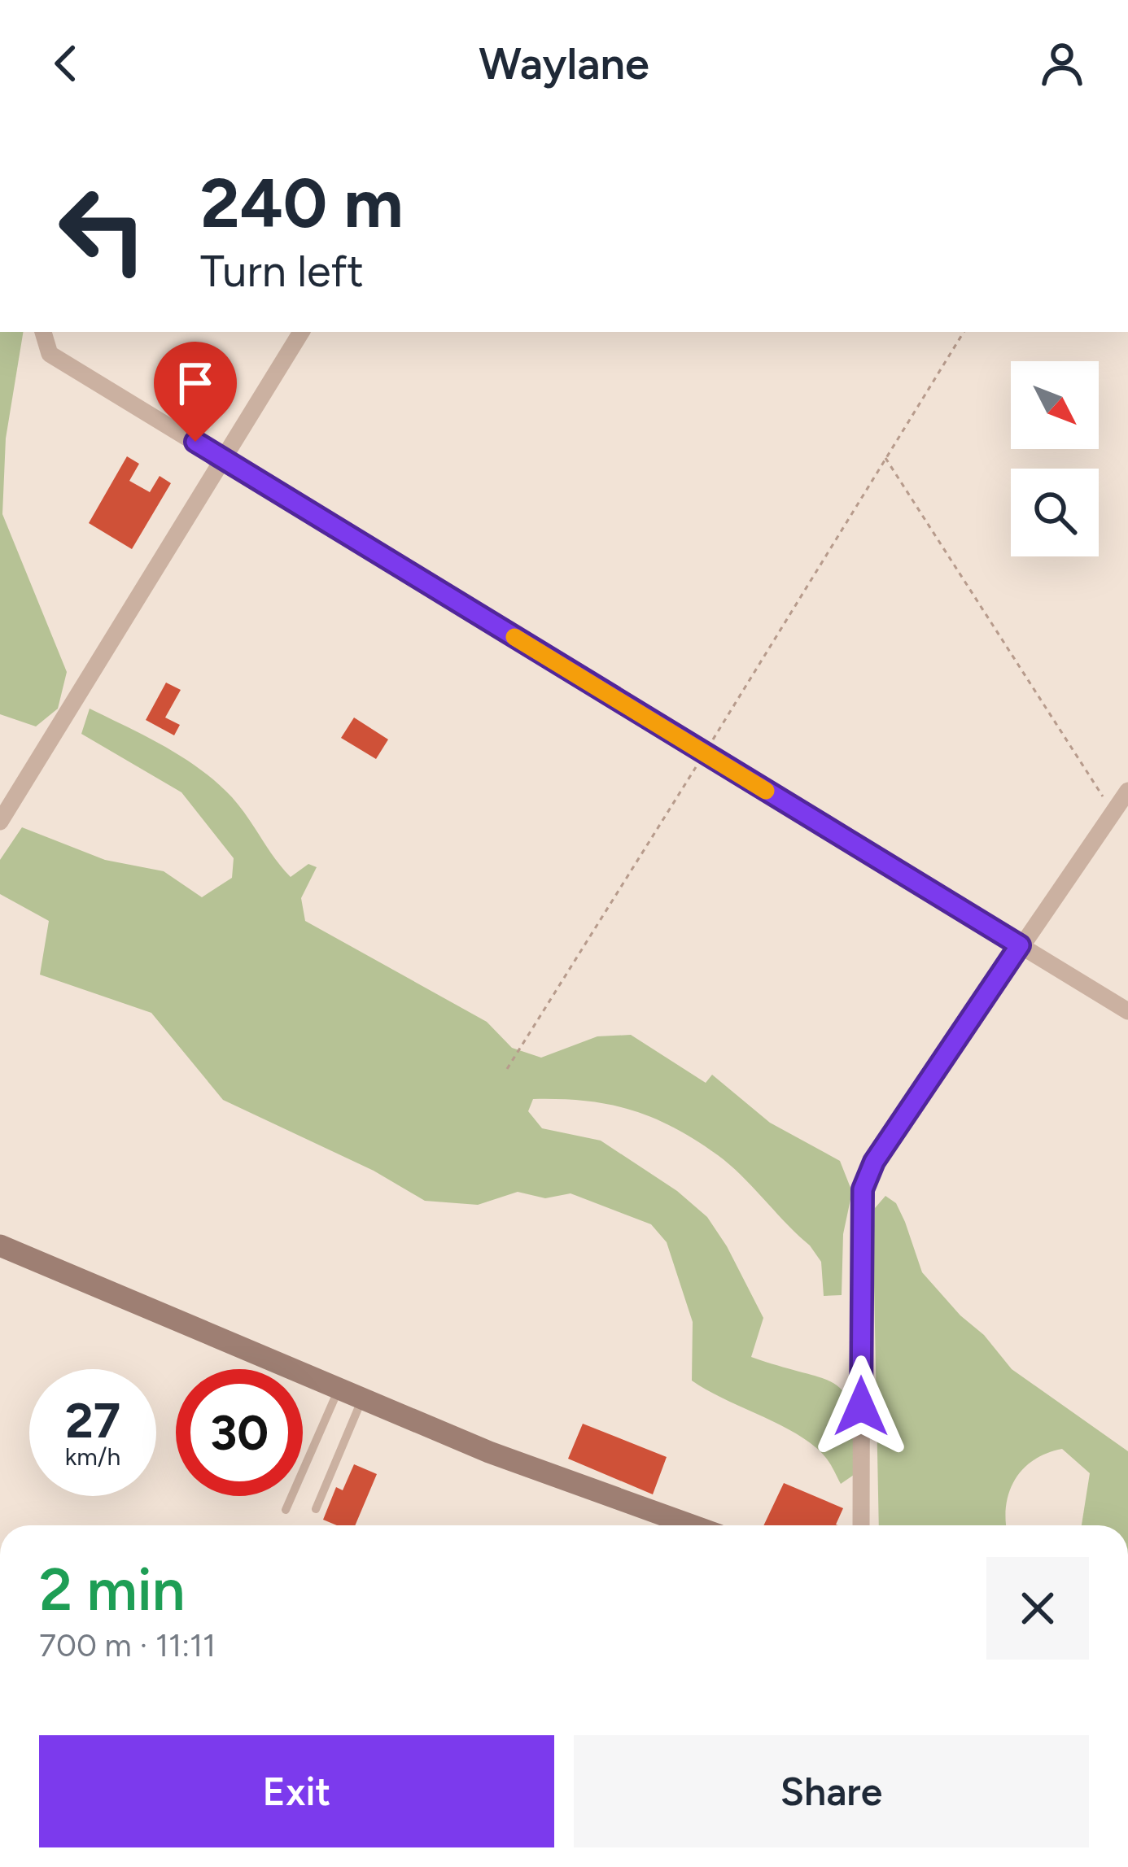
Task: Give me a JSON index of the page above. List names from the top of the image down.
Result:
{
  "north": "bottom right",
  "page": {
    "header": "Waylane",
    "turn": ["240 m", "Turn left"],
    "speed": "27 km/h",
    "limit": "30",
    "heading": ["2 min", "700 m · 11:11"],
    "buttons": ["Exit", "Share"]
  }
}
